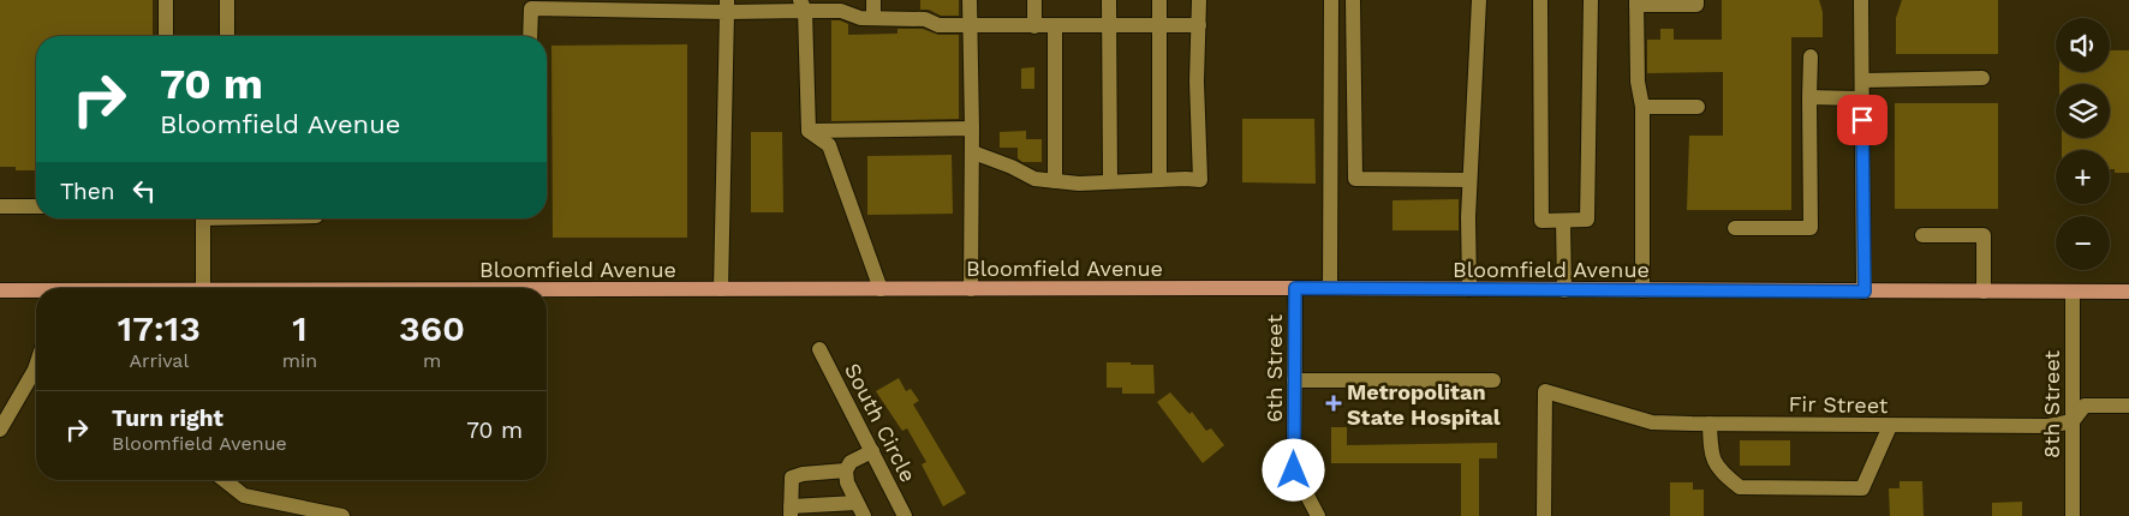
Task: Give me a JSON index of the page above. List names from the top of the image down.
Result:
{
  "streets": {
    "main road": ["Bloomfield Avenue"],
    "street": [
      "6th Street",
      "Fir Street",
      "8th Street",
      "South Circle"
    ]
  },
  "crossings": [
    ["Bloomfield Avenue", "6th Street"],
    ["Bloomfield Avenue", "8th Street"],
    ["Fir Street", "8th Street"]
  ],
  "places": {
    "health": ["Metropolitan State Hospital"]
  },
  "page": {
    "map_buttons": ["+", "−"],
    "turn": ["70 m", "Bloomfield Avenue"],
    "then": "Then",
    "eta": [
      "17:13",
      "Arrival",
      "1",
      "min",
      "360",
      "m"
    ],
    "list": [
      {
        "name": "Turn right",
        "note": "Bloomfield Avenue",
        "value": "70 m"
      }
    ]
  }
}
